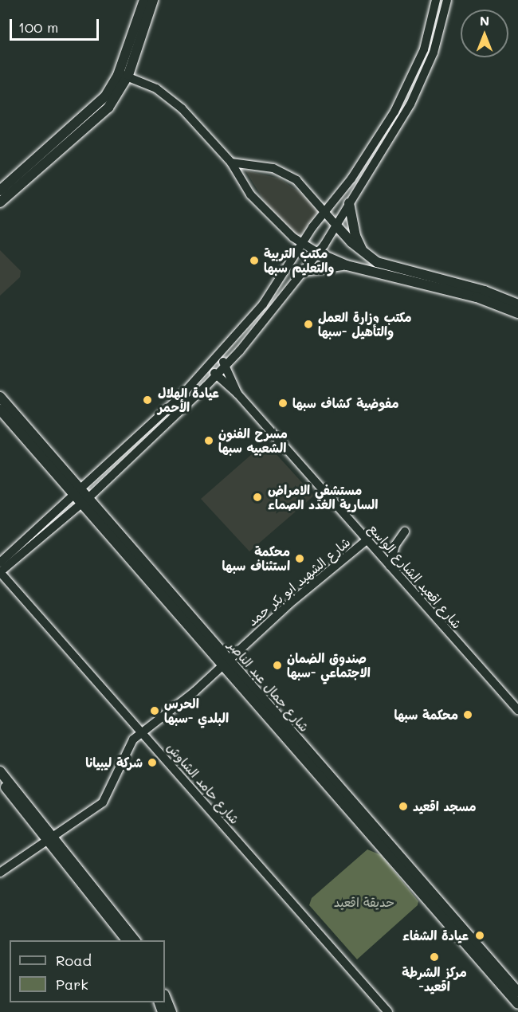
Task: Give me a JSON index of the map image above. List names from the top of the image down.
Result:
{
  "streets": {
    "main road": ["شارع جمال عبد الناصر"],
    "street": ["شارع اقعيد الشارع الواسع", "شارع الشهيد ابو بكر حمد", "شارع حامد الشاوش"]
  },
  "crossings": [
    ["شارع اقعيد الشارع الواسع", "شارع الشهيد ابو بكر حمد"],
    ["شارع الشهيد ابو بكر حمد", "شارع جمال عبد الناصر"],
    ["شارع الشهيد ابو بكر حمد", "شارع حامد الشاوش"]
  ],
  "parks": ["حديقة اقعيد"],
  "places": [
    "مكتب التربية والتعليم سبها",
    "مكتب وزارة العمل والتأهيل -سبها",
    "عيادة الهلال الأحمر",
    "مفوضية كشاف سبها",
    "مسرح الفنون الشعبيه سبها",
    "مستشفي الامراض السارية الغدد الصماء",
    "محكمة استئناف سبها",
    "صندوق الضمان الاجتماعي -سبها",
    "الحرس البلدي -سبها",
    "محكمة سبها",
    "شركة ليبيانا",
    "مسجد اقعيد",
    "عيادة الشفاء",
    "مركز الشرطة -اقعيد"
  ],
  "legend": ["Road", "Park"],
  "scale_bar": "100 m",
  "north": "top"
}
